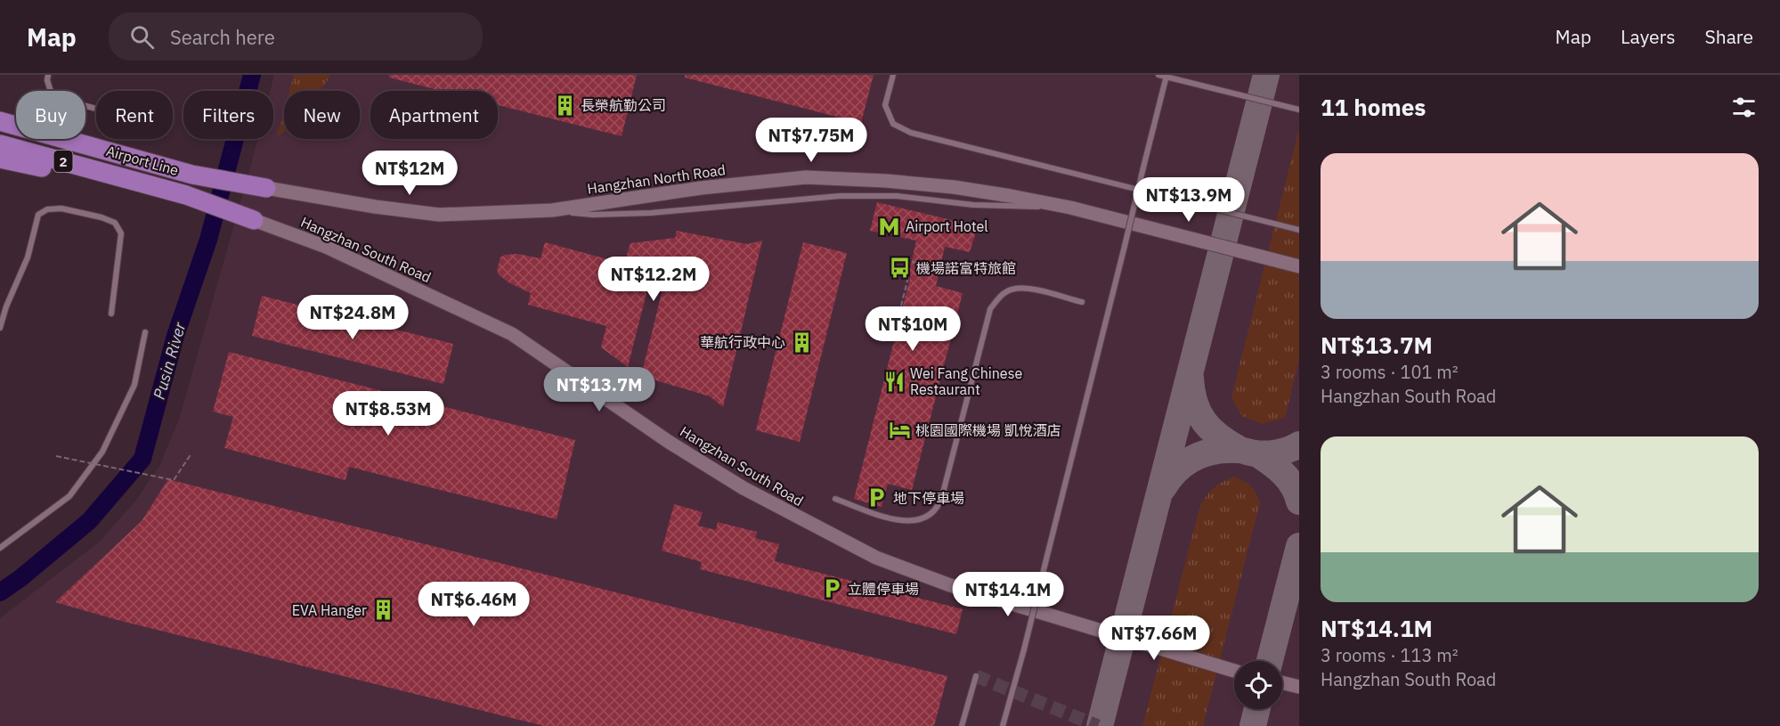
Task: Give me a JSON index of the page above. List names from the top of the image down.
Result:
{
  "streets": {
    "highway": ["Airport Line", "2"],
    "street": ["Hangzhan North Road", "Hangzhan South Road"]
  },
  "crossings": [
    ["Airport Line", "Hangzhan North Road"],
    ["Airport Line", "Hangzhan South Road"]
  ],
  "water": ["Pusin River"],
  "places": {
    "building": ["長榮航勤公司", "華航行政中心", "EVA Hanger"],
    "metro station": ["Airport Hotel"],
    "bus stop": ["機場諾富特旅館"],
    "restaurant": ["Wei Fang Chinese Restaurant"],
    "hotel": ["桃園國際機場 凱悅酒店"],
    "parking": ["地下停車場", "立體停車場"]
  },
  "page": {
    "header": "Map",
    "search": "Search here",
    "nav": ["Map", "Layers", "Share"],
    "heading": "11 homes",
    "chip": [
      "Buy",
      "Rent",
      "Filters",
      "New",
      "Apartment"
    ],
    "price": [
      "NT$7.75M",
      "NT$12M",
      "NT$13.9M",
      "NT$12.2M",
      "NT$24.8M",
      "NT$10M",
      "NT$13.7M",
      "NT$8.53M",
      "NT$14.1M",
      "NT$6.46M",
      "NT$7.66M"
    ],
    "list": [
      {
        "name": "NT$13.7M",
        "note": "3 rooms · 101 m² · Hangzhan South Road"
      },
      {
        "name": "NT$14.1M",
        "note": "3 rooms · 113 m² · Hangzhan South Road"
      }
    ]
  }
}
